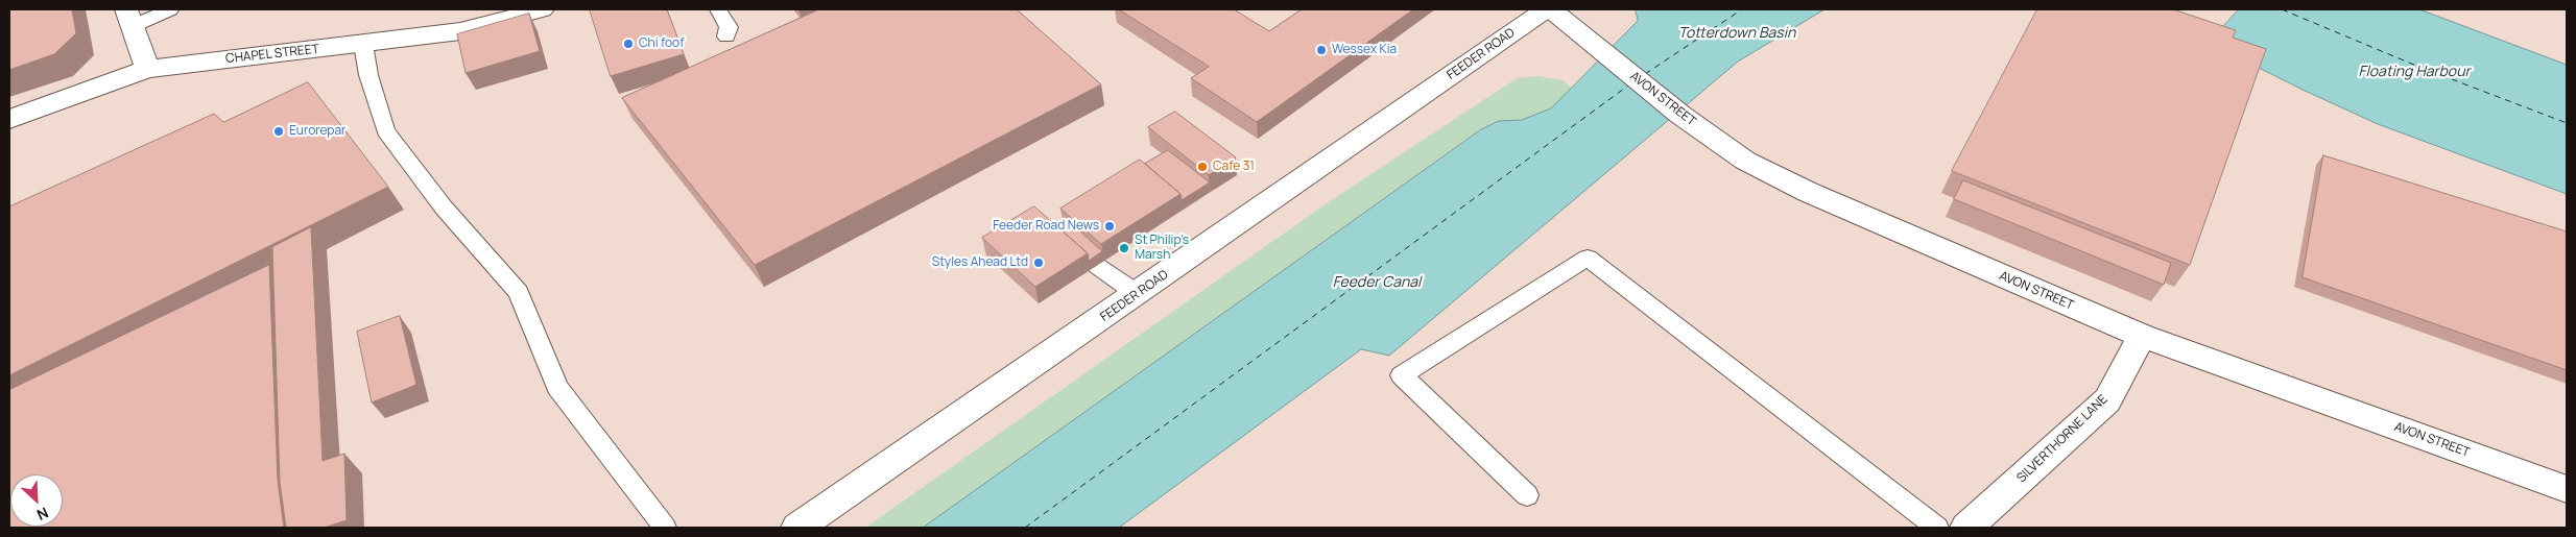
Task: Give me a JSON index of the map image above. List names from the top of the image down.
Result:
{
  "streets": {
    "street": [
      "CHAPEL STREET",
      "FEEDER ROAD",
      "AVON STREET",
      "SILVERTHORNE LANE"
    ]
  },
  "crossings": [
    ["AVON STREET", "SILVERTHORNE LANE"]
  ],
  "water": ["Totterdown Basin", "Floating Harbour", "Feeder Canal"],
  "places": [
    "Chi foof",
    "Wessex Kia",
    "Eurorepar",
    "Cafe 31",
    "Feeder Road News",
    "St Philip's Marsh",
    "Styles Ahead Ltd"
  ],
  "north": "bottom right"
}
